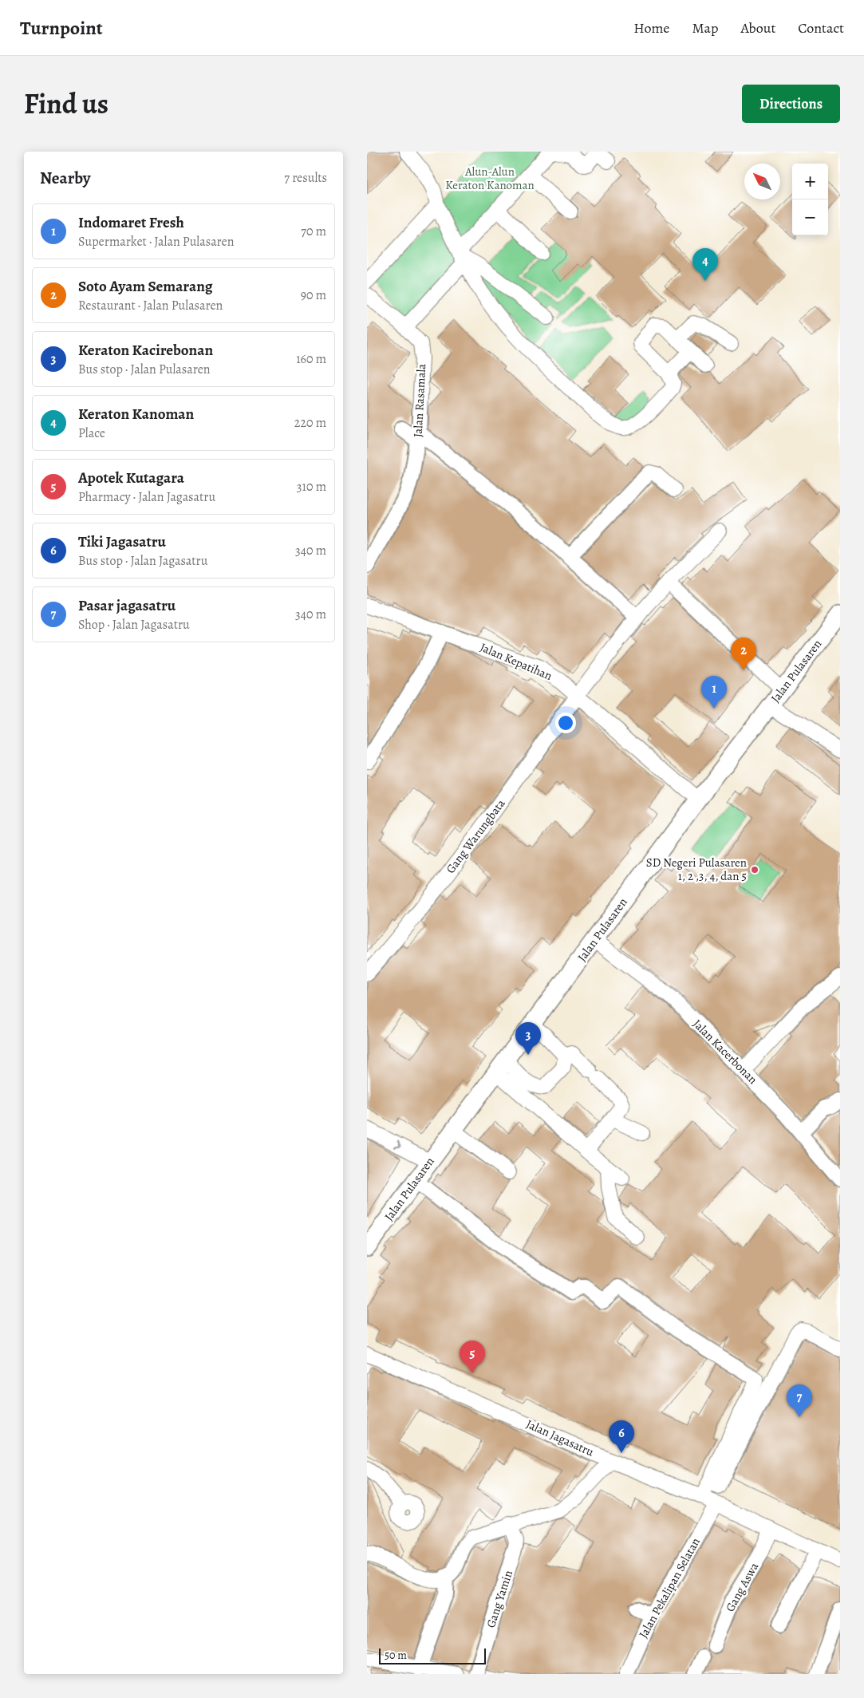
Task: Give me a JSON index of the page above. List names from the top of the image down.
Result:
{
  "streets": {
    "main road": ["Jalan Pulasaren"],
    "street": [
      "Jalan Rasamala",
      "Jalan Kepatihan",
      "Gang Warungbata",
      "Jalan Kacerbonan",
      "Jalan Jagasatru",
      "Gang Aswa",
      "Jalan Pekalipan Selatan",
      "Gang Yamin"
    ]
  },
  "crossings": [
    ["Jalan Kepatihan", "Jalan Pulasaren"],
    ["Jalan Kepatihan", "Gang Warungbata"],
    ["Jalan Pulasaren", "Jalan Kacerbonan"],
    ["Jalan Jagasatru", "Gang Aswa"],
    ["Jalan Jagasatru", "Jalan Pekalipan Selatan"]
  ],
  "parks": ["Alun-Alun Keraton Kanoman"],
  "places": ["SD Negeri Pulasaren 1, 2 ,3, 4, dan 5"],
  "scale_bar": "50 m",
  "north": "top left",
  "page": {
    "header": "Turnpoint",
    "nav": [
      "Home",
      "Map",
      "About",
      "Contact"
    ],
    "title": "Find us",
    "buttons": "Directions",
    "heading": ["Nearby", "7 results"],
    "map_buttons": ["+", "−"],
    "list": [
      {
        "mark": "1",
        "name": "Indomaret Fresh",
        "note": "Supermarket · Jalan Pulasaren",
        "value": "70 m"
      },
      {
        "mark": "2",
        "name": "Soto Ayam Semarang",
        "note": "Restaurant · Jalan Pulasaren",
        "value": "90 m"
      },
      {
        "mark": "3",
        "name": "Keraton Kacirebonan",
        "note": "Bus stop · Jalan Pulasaren",
        "value": "160 m"
      },
      {
        "mark": "4",
        "name": "Keraton Kanoman",
        "note": "Place",
        "value": "220 m"
      },
      {
        "mark": "5",
        "name": "Apotek Kutagara",
        "note": "Pharmacy · Jalan Jagasatru",
        "value": "310 m"
      },
      {
        "mark": "6",
        "name": "Tiki Jagasatru",
        "note": "Bus stop · Jalan Jagasatru",
        "value": "340 m"
      },
      {
        "mark": "7",
        "name": "Pasar jagasatru",
        "note": "Shop · Jalan Jagasatru",
        "value": "340 m"
      }
    ],
    "pins": [
      "4",
      "2",
      "1",
      "3",
      "5",
      "7",
      "6"
    ],
    "scale": "50 m"
  }
}
